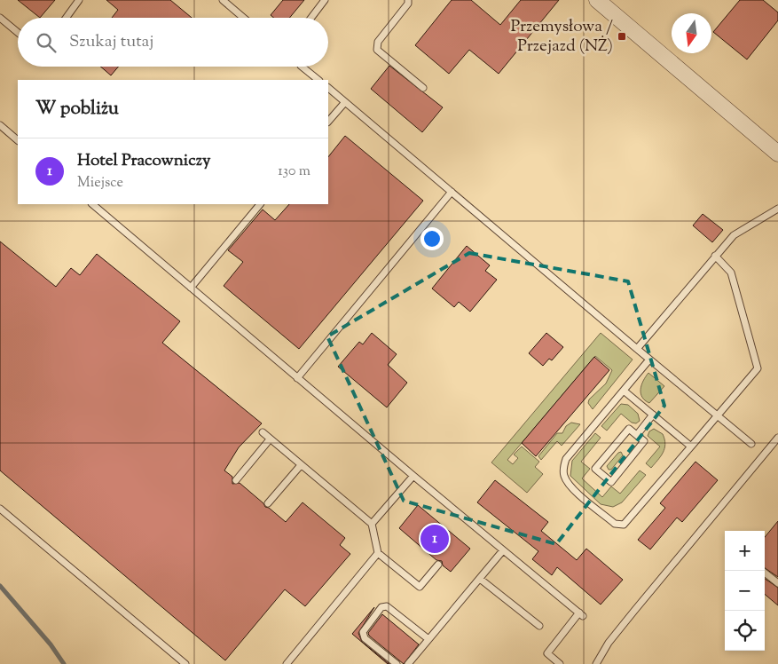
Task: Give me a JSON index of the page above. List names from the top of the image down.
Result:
{
  "places": {
    "transit": ["Przemysłowa / Przejazd (NŻ)"]
  },
  "north": "bottom",
  "page": {
    "search": "Szukaj tutaj",
    "heading": "W pobliżu",
    "list": [
      {
        "mark": "1",
        "name": "Hotel Pracowniczy",
        "note": "Miejsce",
        "value": "130 m"
      }
    ],
    "pins": "1",
    "map_buttons": ["+", "−"]
  }
}
